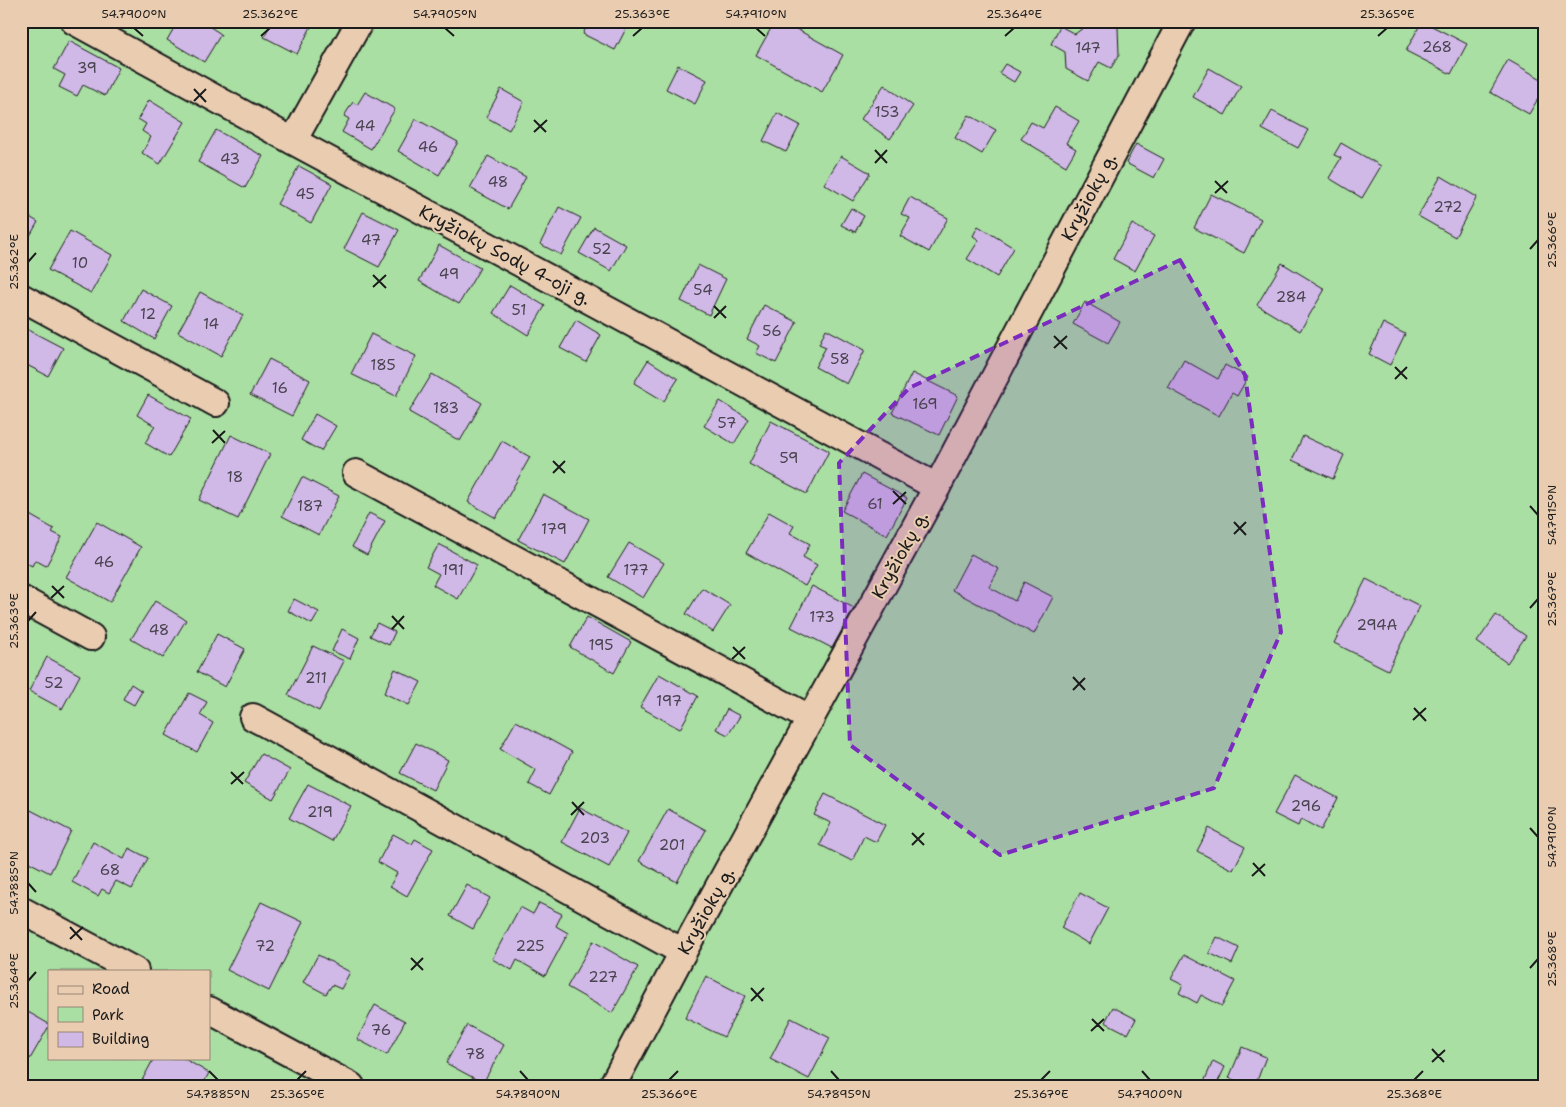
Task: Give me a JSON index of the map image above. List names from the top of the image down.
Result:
{
  "streets": {
    "street": ["Kryžiokų g.", "Kryžiokų Sodų 4-oji g."]
  },
  "crossings": [
    ["Kryžiokų g.", "Kryžiokų Sodų 4-oji g."]
  ],
  "house_numbers": [
    "268",
    "147",
    "39",
    "153",
    "44",
    "46",
    "43",
    "48",
    "45",
    "272",
    "47",
    "52",
    "10",
    "49",
    "54",
    "284",
    "51",
    "12",
    "14",
    "56",
    "58",
    "185",
    "16",
    "169",
    "183",
    "57",
    "59",
    "18",
    "61",
    "187",
    "179",
    "46",
    "191",
    "177",
    "173",
    "294A",
    "48",
    "195",
    "211",
    "52",
    "197",
    "296",
    "219",
    "203",
    "201",
    "68",
    "72",
    "225",
    "227",
    "76",
    "78"
  ],
  "legend": ["Road", "Park", "Building"],
  "coordinates": [
    "54.7900°N",
    "25.362°E",
    "54.7905°N",
    "25.363°E",
    "54.7910°N",
    "25.364°E",
    "25.365°E",
    "25.366°E",
    "54.7915°N",
    "25.367°E",
    "54.7885°N",
    "25.368°E",
    "54.7890°N",
    "54.7895°N"
  ]
}
